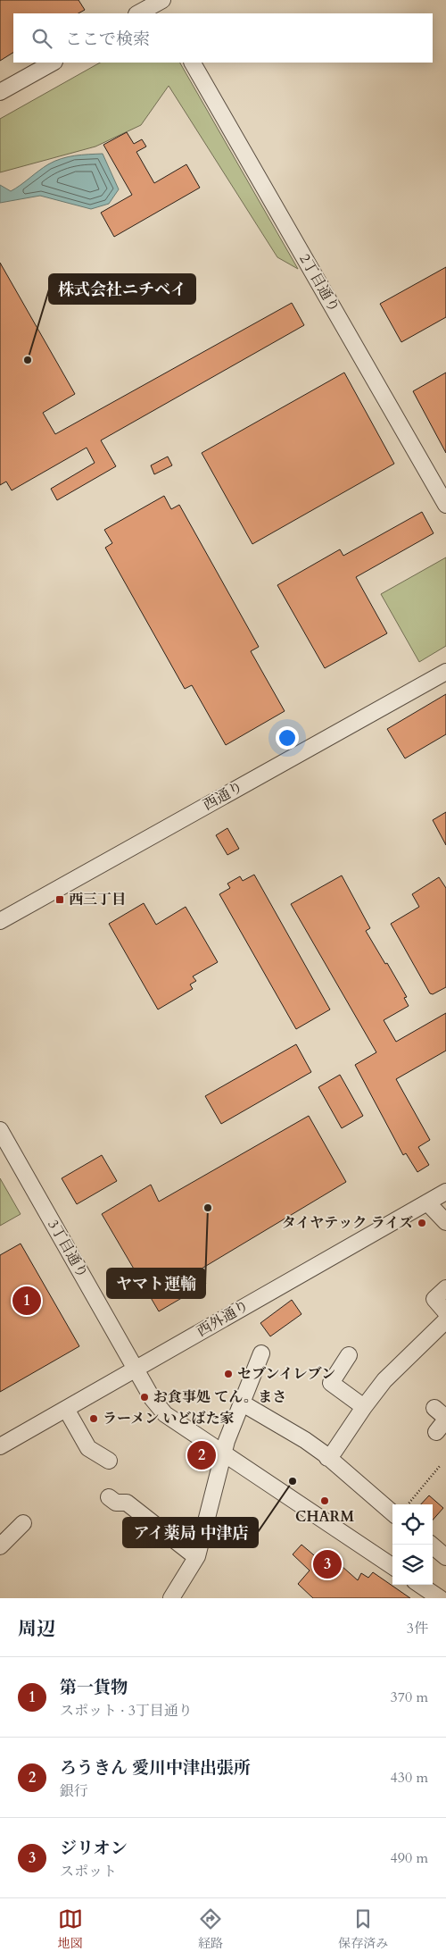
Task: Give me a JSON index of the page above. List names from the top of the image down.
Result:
{
  "streets": {
    "street": [
      "2丁目通り",
      "西通り",
      "3丁目通り",
      "西外通り"
    ]
  },
  "crossings": [
    ["3丁目通り", "西外通り"]
  ],
  "places": {
    "other": [
      "株式会社ニチベイ",
      "ヤマト運輸",
      "タイヤテック ライズ",
      "セブンイレブン",
      "お食事処 てん。まさ",
      "ラーメン いどばた家",
      "アイ薬局 中津店",
      "CHARM"
    ],
    "transit": ["西三丁目"]
  },
  "page": {
    "search": "ここで検索",
    "pins": ["1", "2", "3"],
    "heading": ["周辺", "3件"],
    "list": [
      {
        "mark": "1",
        "name": "第一貨物",
        "note": "スポット · 3丁目通り",
        "value": "370 m"
      },
      {
        "mark": "2",
        "name": "ろうきん 愛川中津出張所",
        "note": "銀行",
        "value": "430 m"
      },
      {
        "mark": "3",
        "name": "ジリオン",
        "note": "スポット",
        "value": "490 m"
      }
    ],
    "nav": ["地図", "経路", "保存済み"]
  }
}
